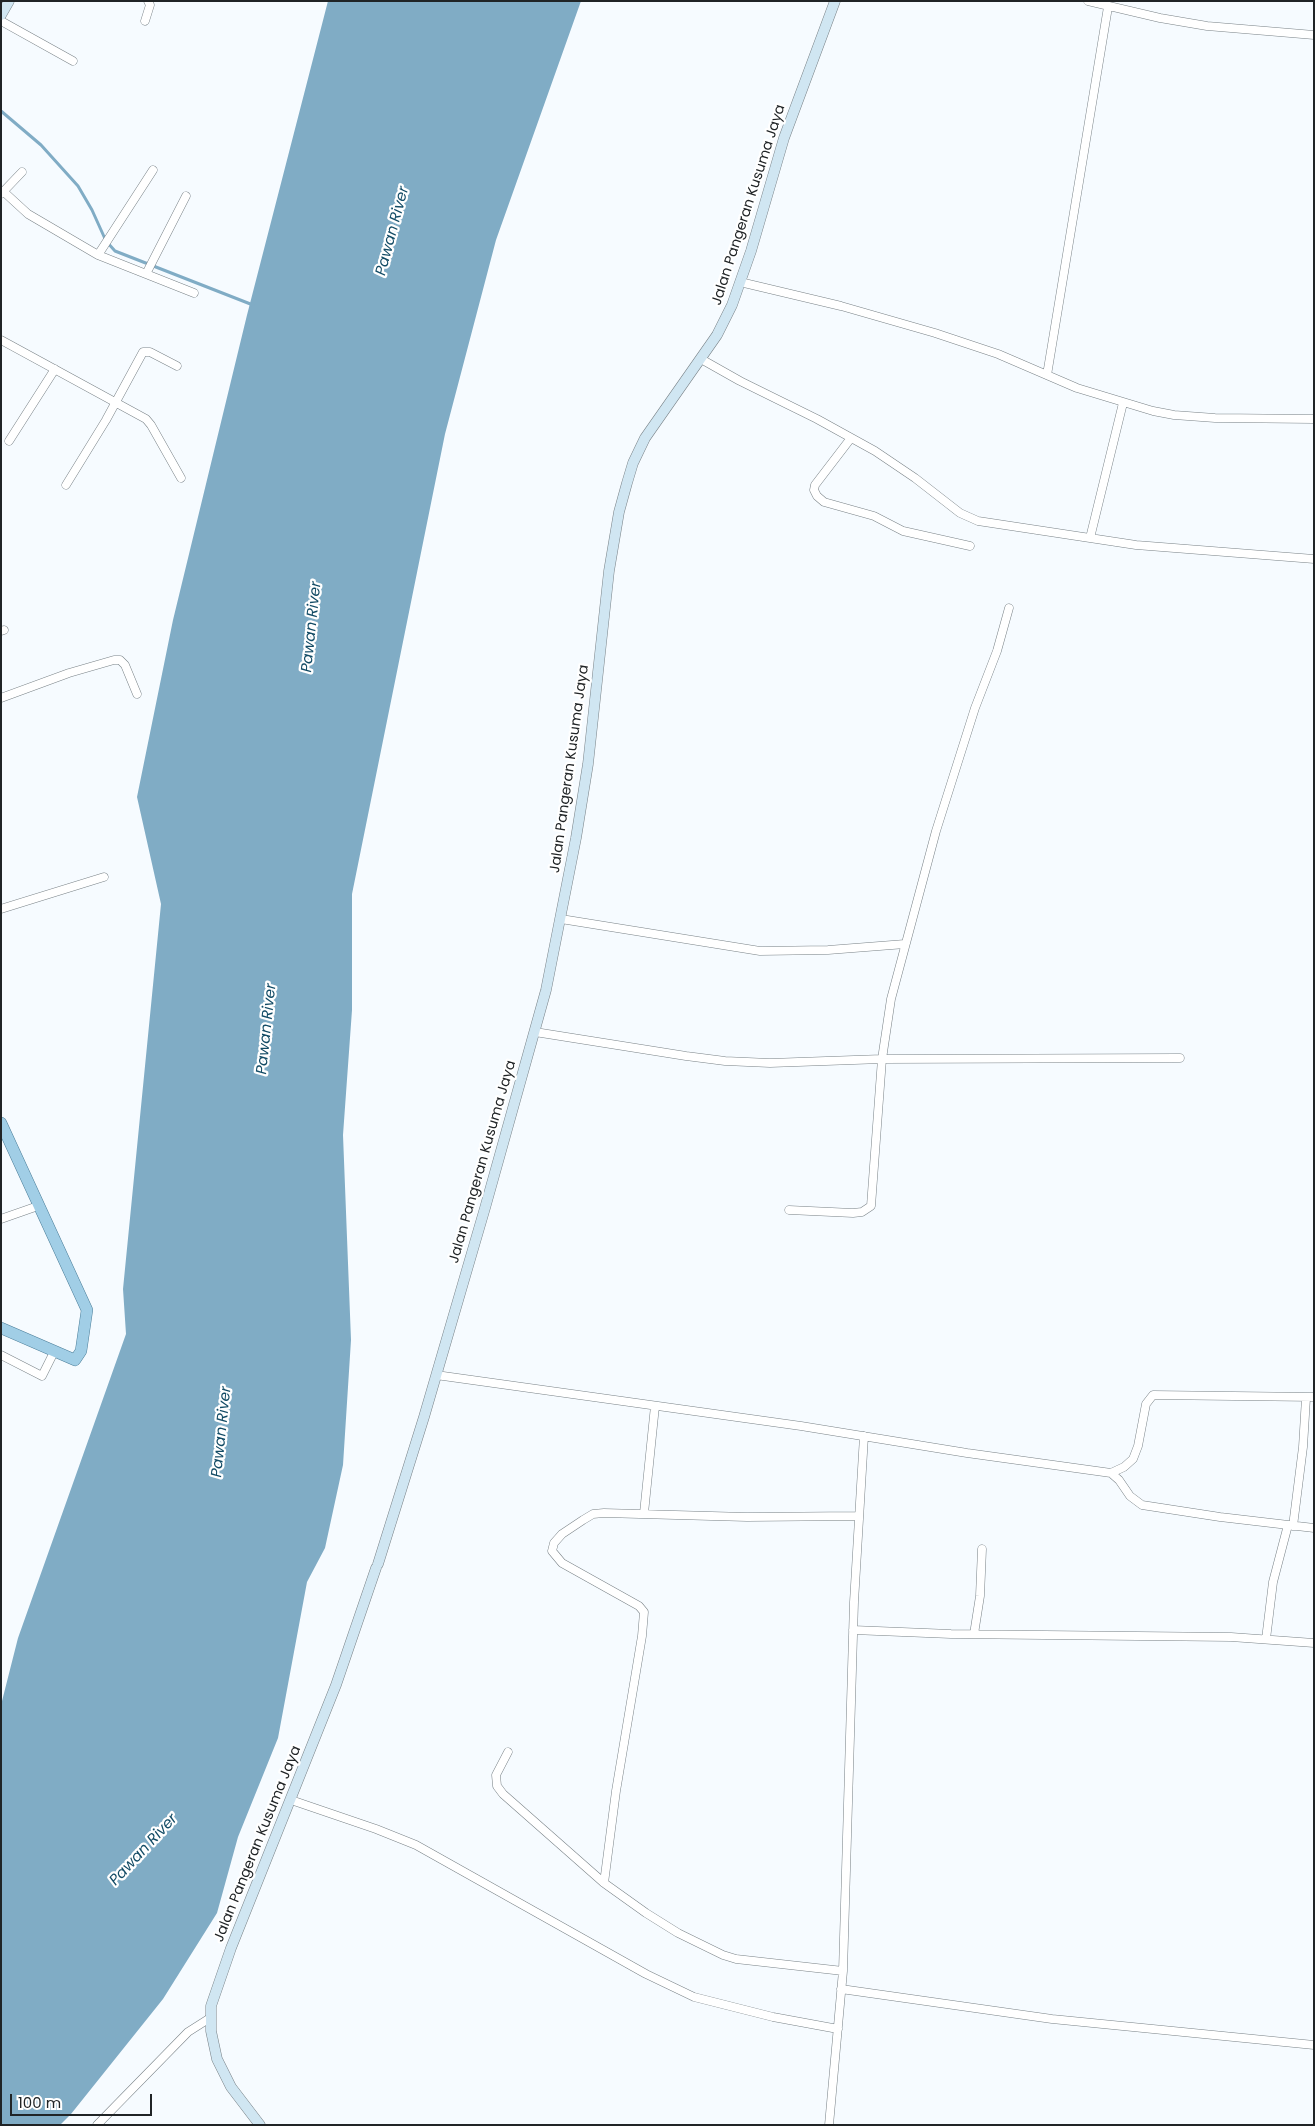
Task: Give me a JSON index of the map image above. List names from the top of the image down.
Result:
{
  "streets": {
    "street": ["Jalan Pangeran Kusuma Jaya"]
  },
  "water": ["Pawan River"],
  "scale_bar": "100 m"
}
